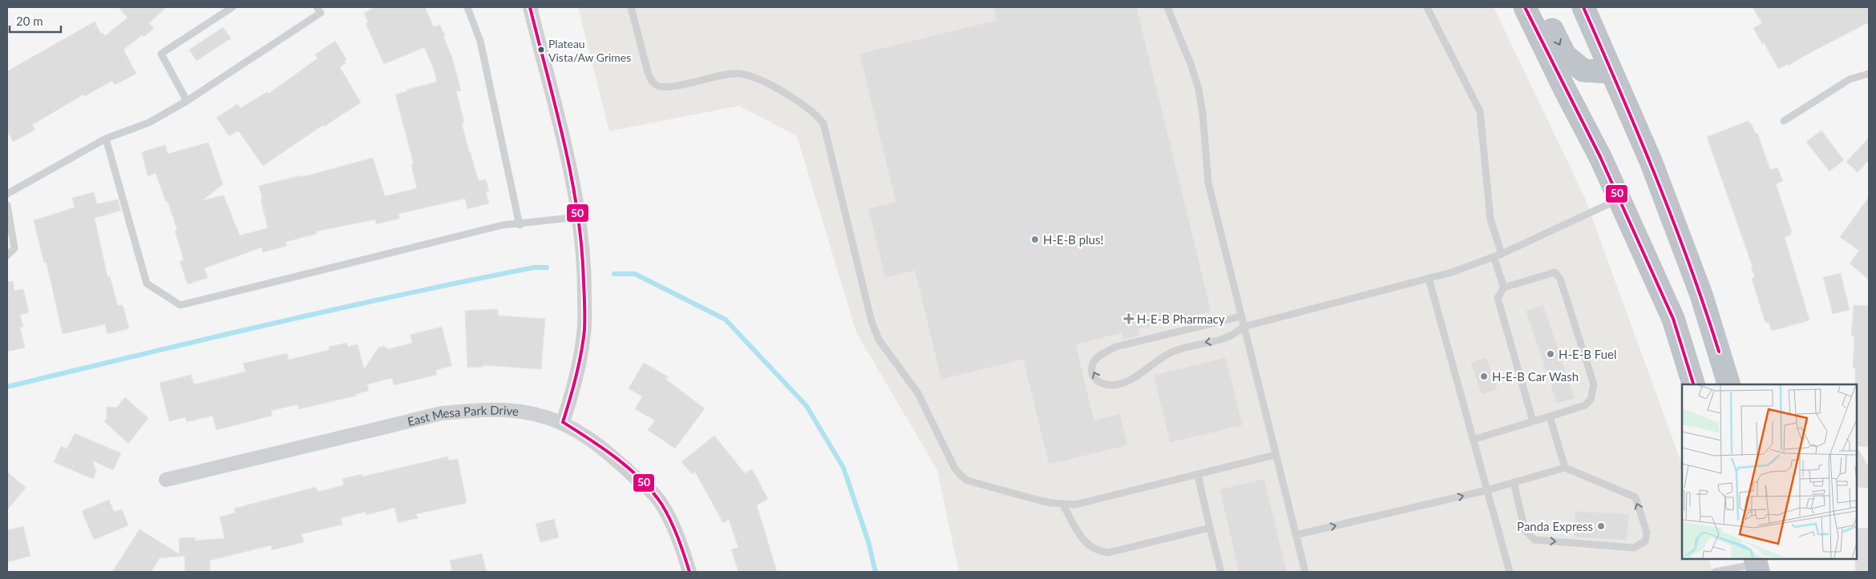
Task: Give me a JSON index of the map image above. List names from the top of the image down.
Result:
{
  "streets": {
    "street": ["East Mesa Park Drive"]
  },
  "places": {
    "other": [
      "Plateau Vista/Aw Grimes",
      "H-E-B plus!",
      "H-E-B Fuel",
      "H-E-B Car Wash",
      "Panda Express"
    ],
    "health": ["H-E-B Pharmacy"]
  },
  "lines": ["transit line 50"],
  "scale_bar": "20 m"
}
